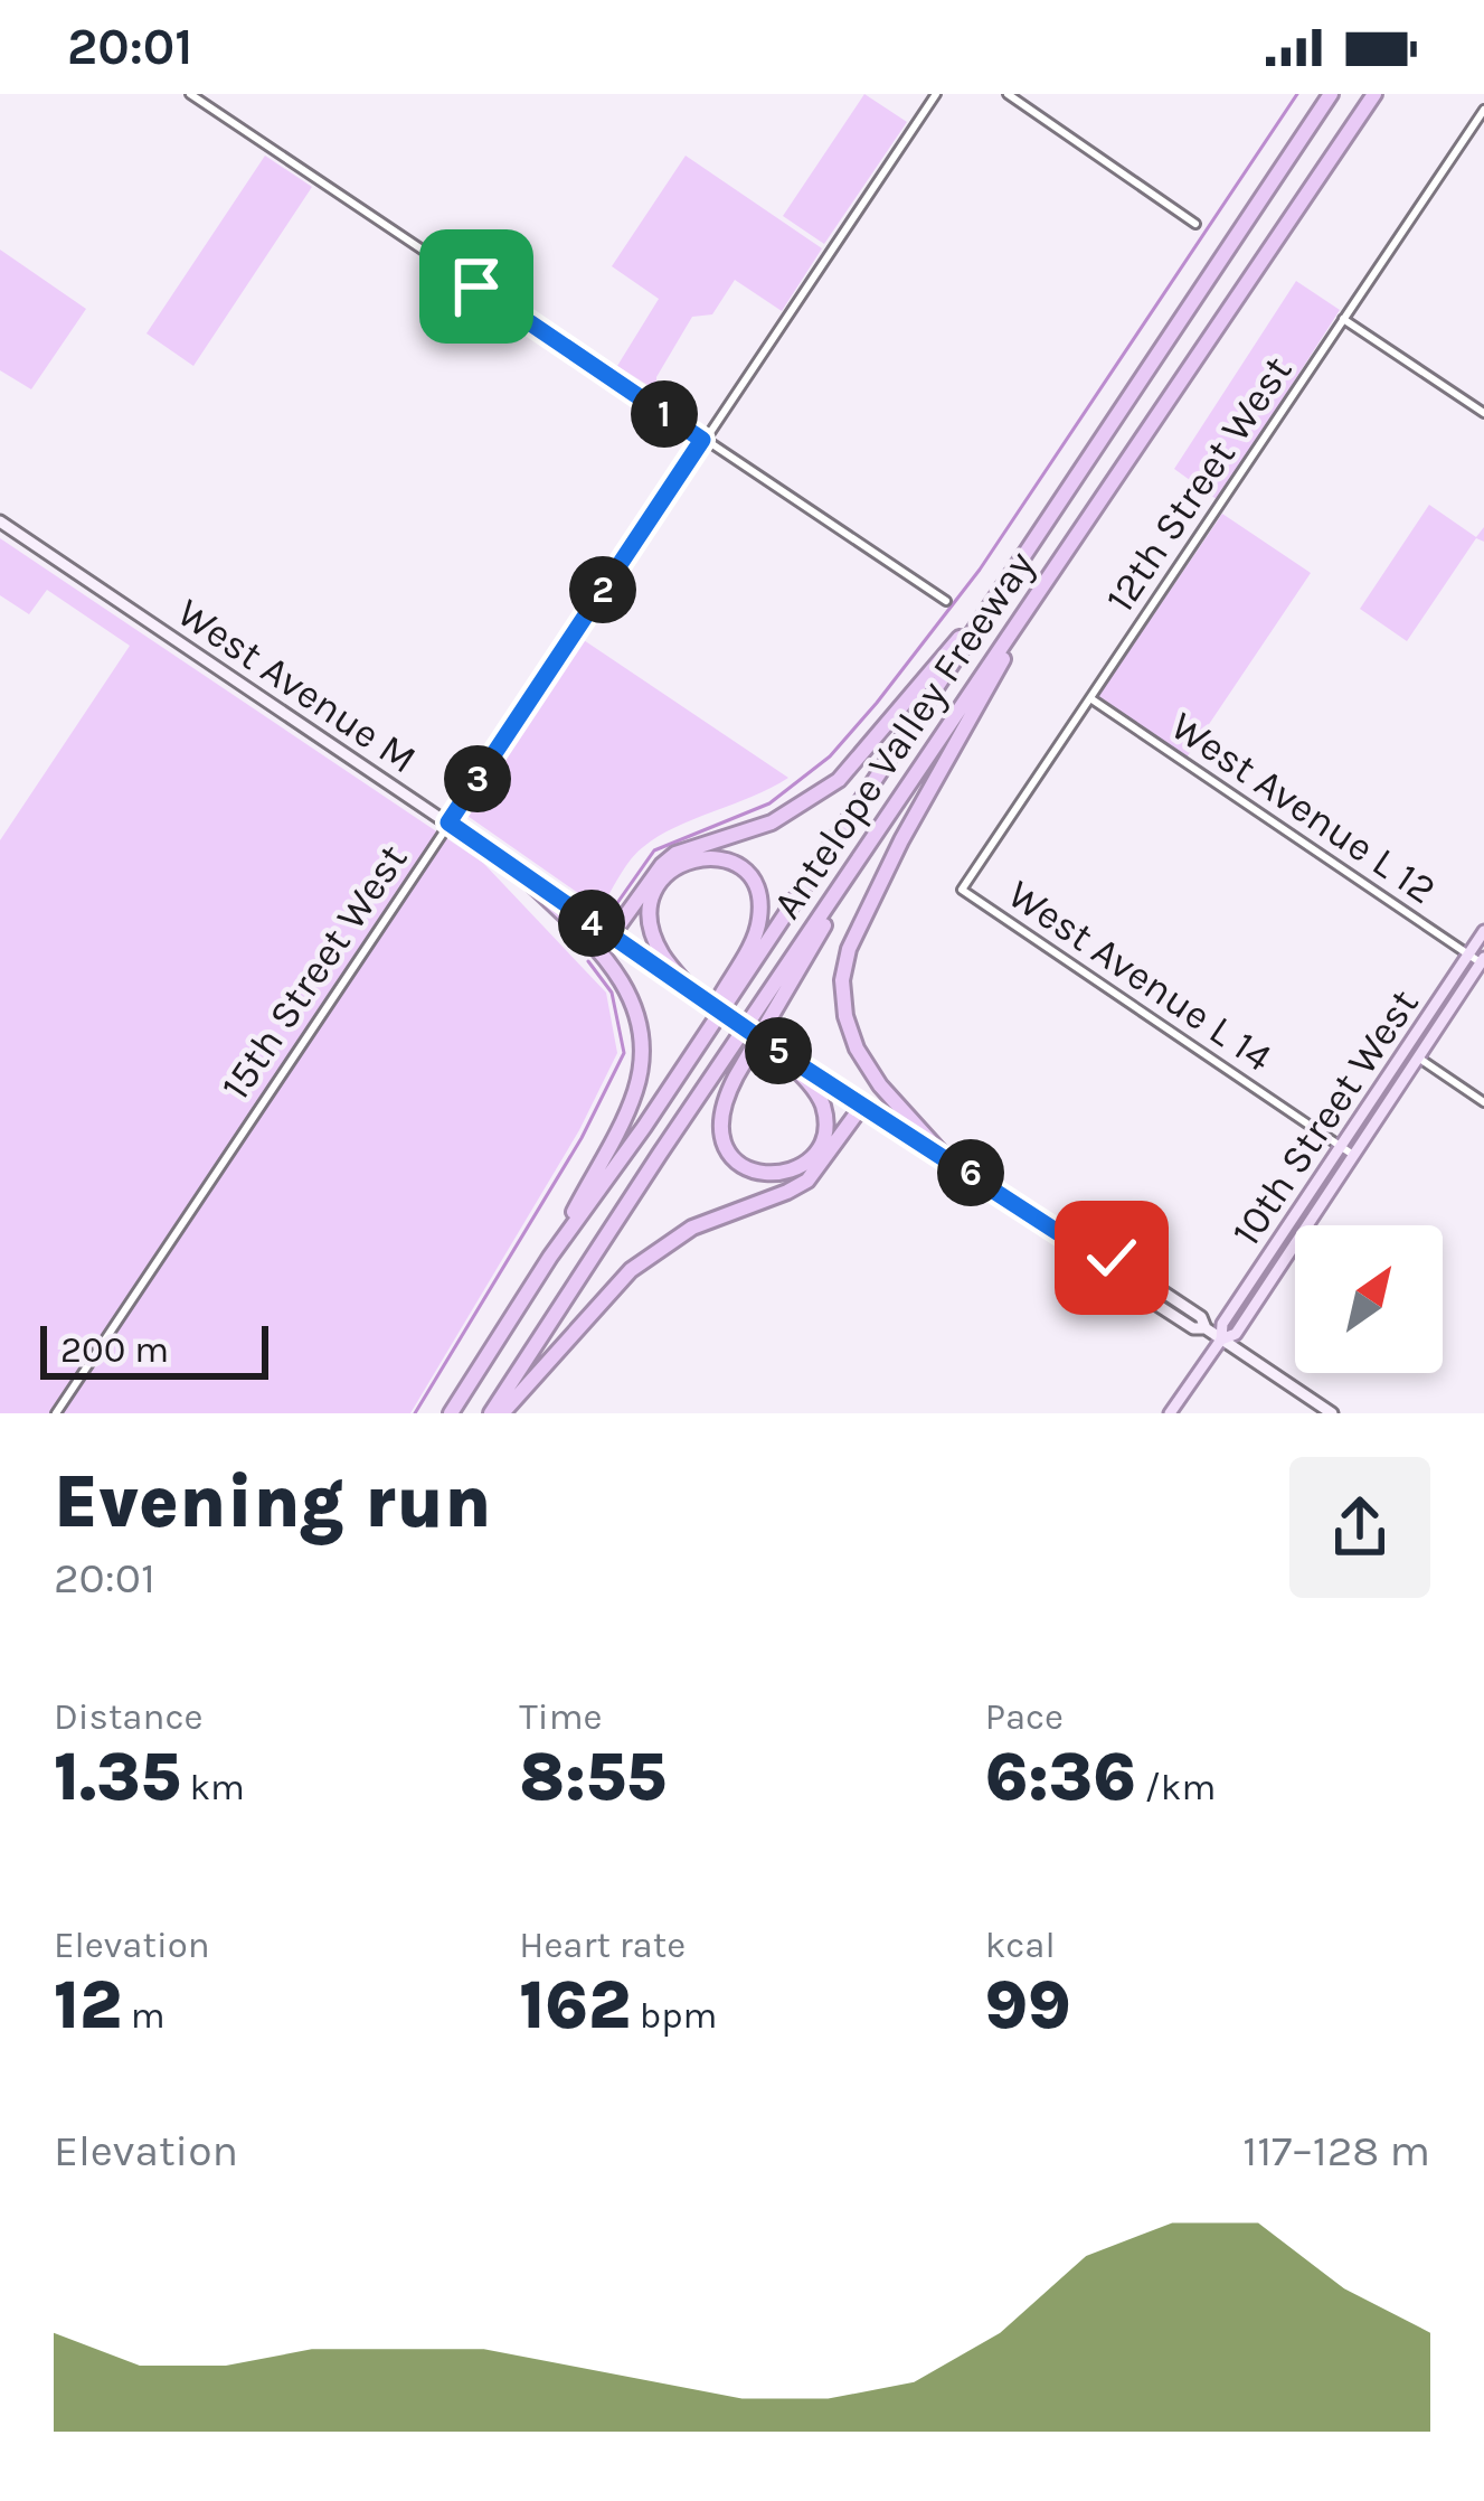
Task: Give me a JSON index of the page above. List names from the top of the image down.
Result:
{
  "streets": {
    "highway": ["Antelope Valley Freeway"],
    "main road": ["West Avenue M", "10th Street West"],
    "street": [
      "12th Street West",
      "West Avenue L 12",
      "15th Street West",
      "West Avenue L 14"
    ]
  },
  "crossings": [
    ["12th Street West", "West Avenue L 12"],
    ["12th Street West", "West Avenue L 14"],
    ["West Avenue M", "15th Street West"],
    ["West Avenue M", "10th Street West"],
    ["West Avenue L 12", "10th Street West"],
    ["West Avenue L 14", "10th Street West"]
  ],
  "scale_bar": "200 m",
  "north": "top right",
  "page": {
    "status": "20:01",
    "pins": [
      "1",
      "2",
      "3",
      "4",
      "5",
      "6"
    ],
    "scale": "200 m",
    "heading": ["Evening run", "20:01"],
    "stats": [
      ["Distance", "1.35 km"],
      ["Time", "8:55"],
      ["Pace", "6:36 /km"],
      ["Elevation", "12 m"],
      ["Heart rate", "162 bpm"],
      ["kcal", "99"]
    ],
    "chart": ["Elevation", "117–128 m"]
  }
}
